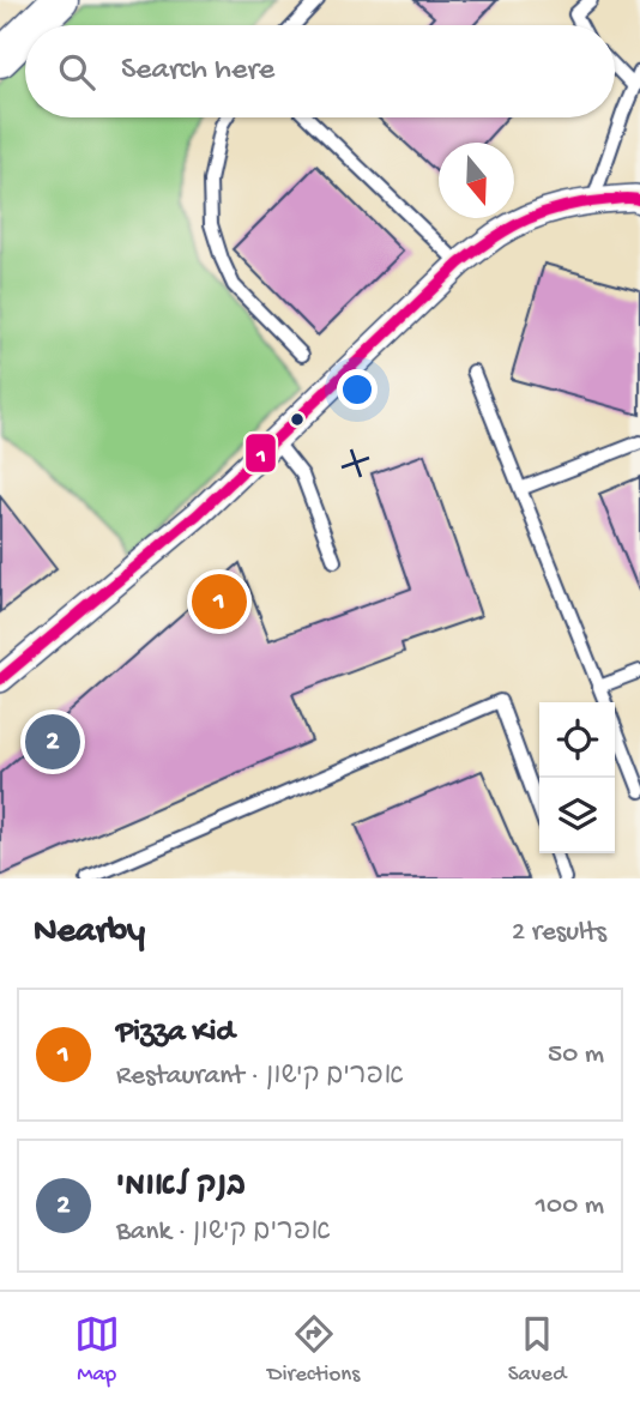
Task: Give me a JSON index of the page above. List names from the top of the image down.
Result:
{
  "lines": ["transit line 1"],
  "north": "bottom",
  "page": {
    "search": "Search here",
    "pins": ["1", "2"],
    "heading": ["Nearby", "2 results"],
    "list": [
      {
        "mark": "1",
        "name": "Pizza Kid",
        "note": "Restaurant · אפרים קישון",
        "value": "50 m"
      },
      {
        "mark": "2",
        "name": "בנק לאומי",
        "note": "Bank · אפרים קישון",
        "value": "100 m"
      }
    ],
    "nav": ["Map", "Directions", "Saved"]
  }
}
